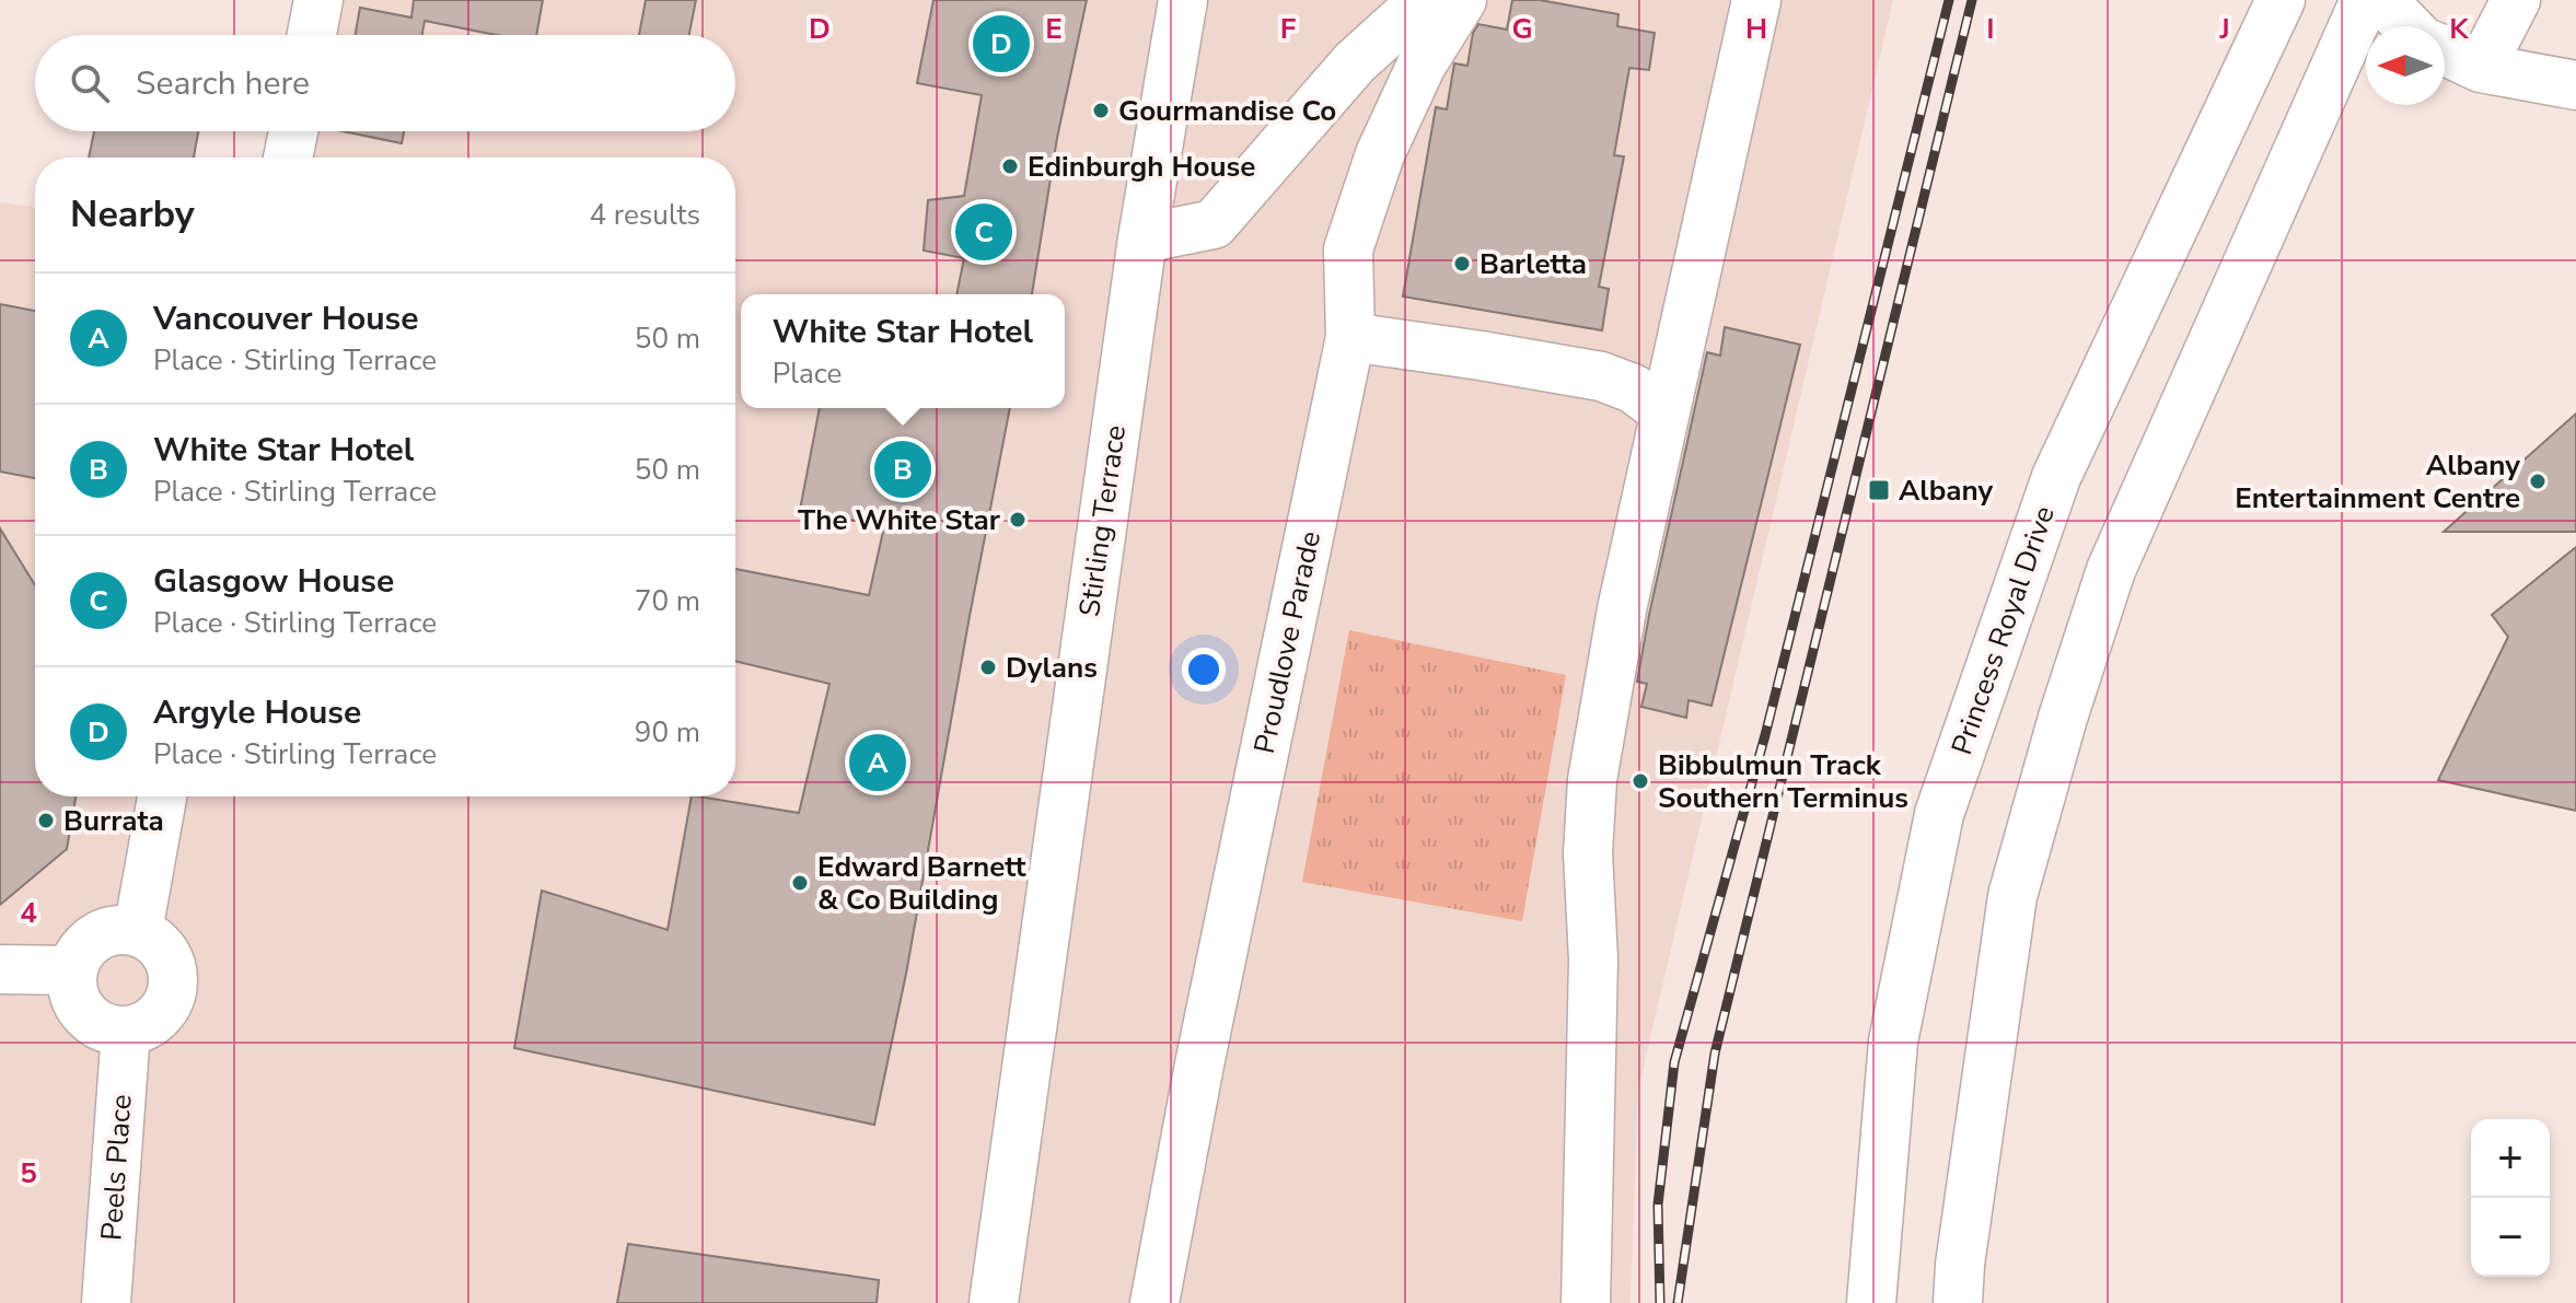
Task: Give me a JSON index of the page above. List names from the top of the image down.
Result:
{
  "streets": {
    "street": [
      "Stirling Terrace",
      "Princess Royal Drive",
      "Proudlove Parade",
      "Peels Place"
    ]
  },
  "places": {
    "other": [
      "Gourmandise Co",
      "Edinburgh House",
      "Barletta",
      "Albany Entertainment Centre",
      "The White Star",
      "Dylans",
      "Bibbulmun Track Southern Terminus",
      "Burrata",
      "Edward Barnett & Co Building"
    ],
    "transit": ["Albany"]
  },
  "north": "left",
  "page": {
    "pins": [
      "D",
      "C",
      "B",
      "A"
    ],
    "search": "Search here",
    "heading": ["Nearby", "4 results"],
    "list": [
      {
        "mark": "A",
        "name": "Vancouver House",
        "note": "Place · Stirling Terrace",
        "value": "50 m"
      },
      {
        "mark": "B",
        "name": "White Star Hotel",
        "note": "Place · Stirling Terrace",
        "value": "50 m"
      },
      {
        "mark": "C",
        "name": "Glasgow House",
        "note": "Place · Stirling Terrace",
        "value": "70 m"
      },
      {
        "mark": "D",
        "name": "Argyle House",
        "note": "Place · Stirling Terrace",
        "value": "90 m"
      }
    ],
    "popup": ["White Star Hotel", "Place"],
    "map_buttons": ["+", "−"]
  },
  "grid": {
    "columns": [
      "D",
      "E",
      "F",
      "G",
      "H",
      "I",
      "J",
      "K"
    ],
    "rows": ["4", "5"]
  }
}
